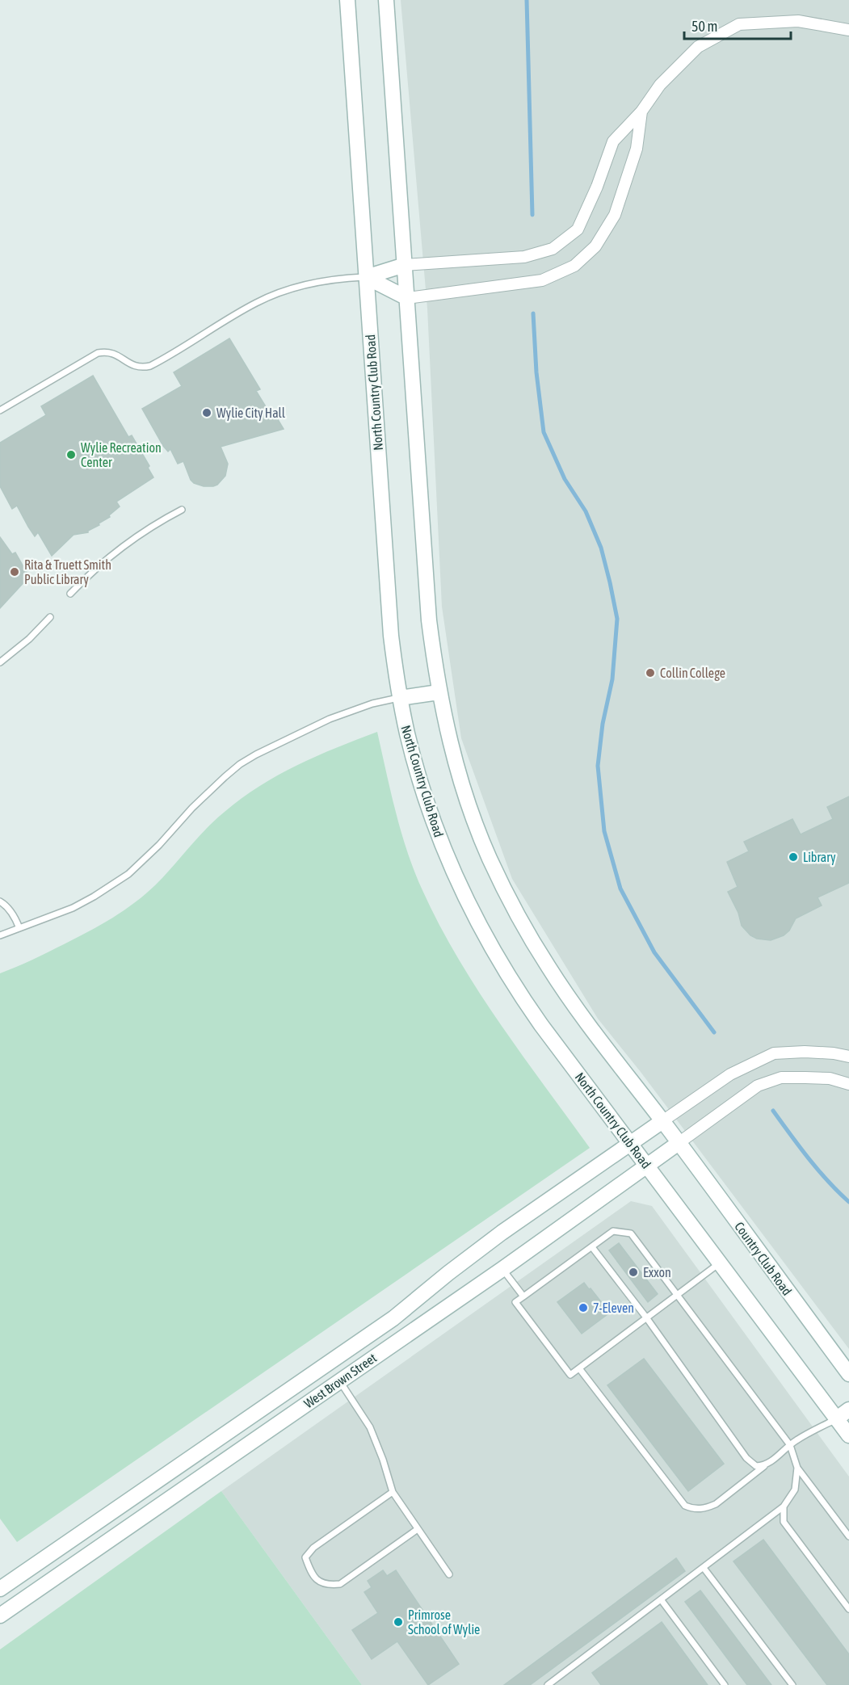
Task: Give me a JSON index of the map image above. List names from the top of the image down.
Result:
{
  "streets": {
    "main road": ["North Country Club Road", "Country Club Road", "West Brown Street"]
  },
  "crossings": [
    ["North Country Club Road", "West Brown Street"],
    ["Country Club Road", "West Brown Street"]
  ],
  "places": [
    "Wylie City Hall",
    "Wylie Recreation Center",
    "Rita & Truett Smith Public Library",
    "Collin College",
    "Library",
    "Exxon",
    "7-Eleven",
    "Primrose School of Wylie"
  ],
  "scale_bar": "50 m"
}
